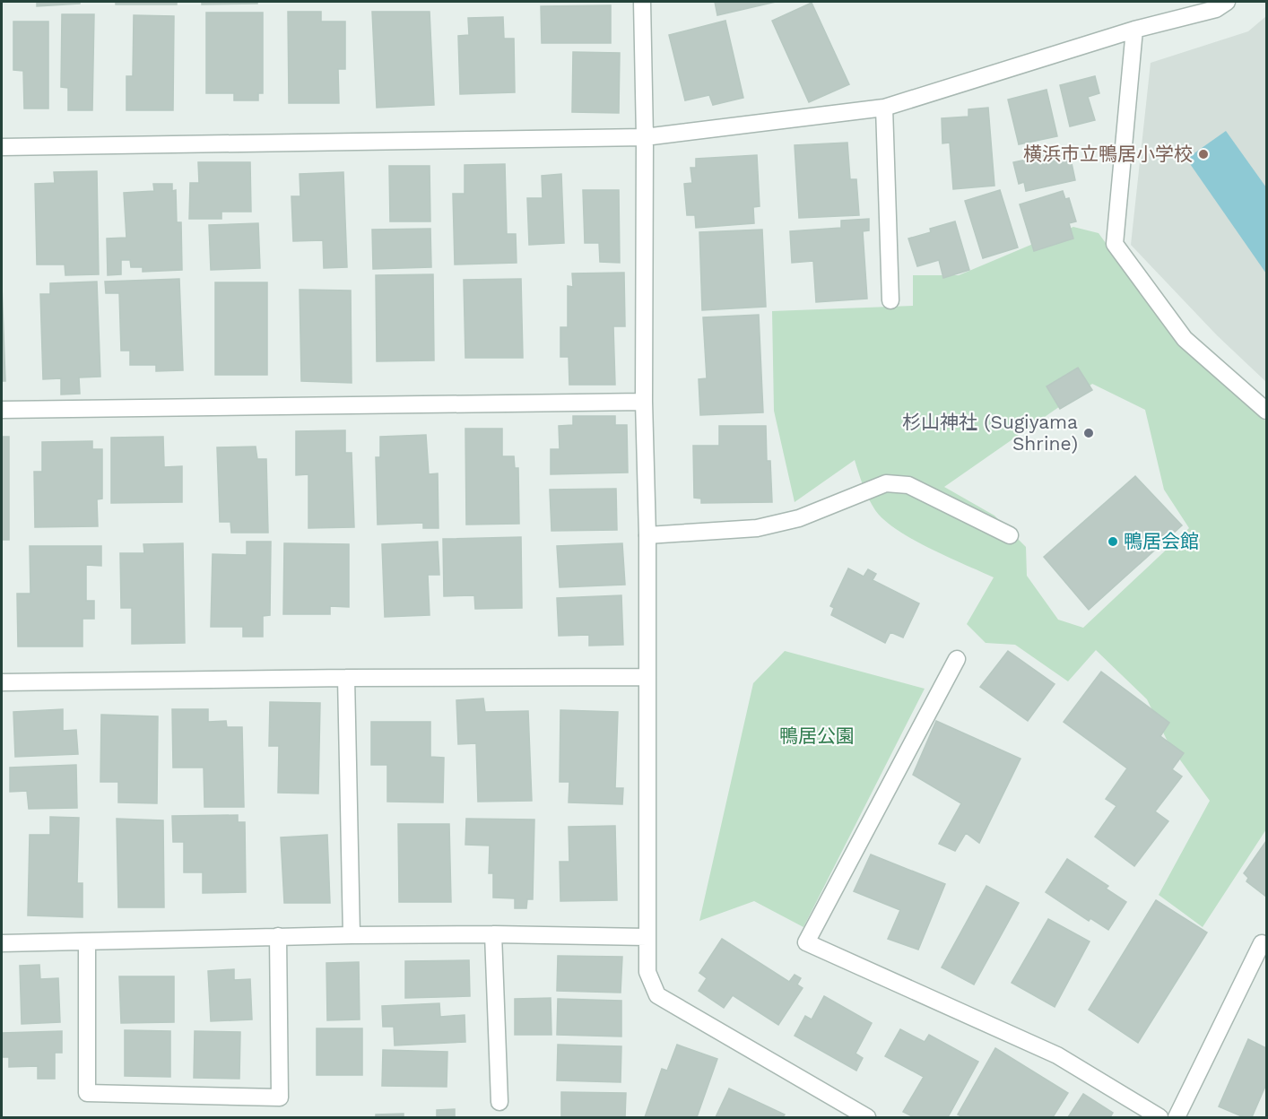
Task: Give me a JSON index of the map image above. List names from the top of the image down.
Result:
{
  "parks": ["鴨居公園"],
  "places": ["横浜市立鴨居小学校", "杉山神社 (Sugiyama Shrine)", "鴨居会館"]
}
